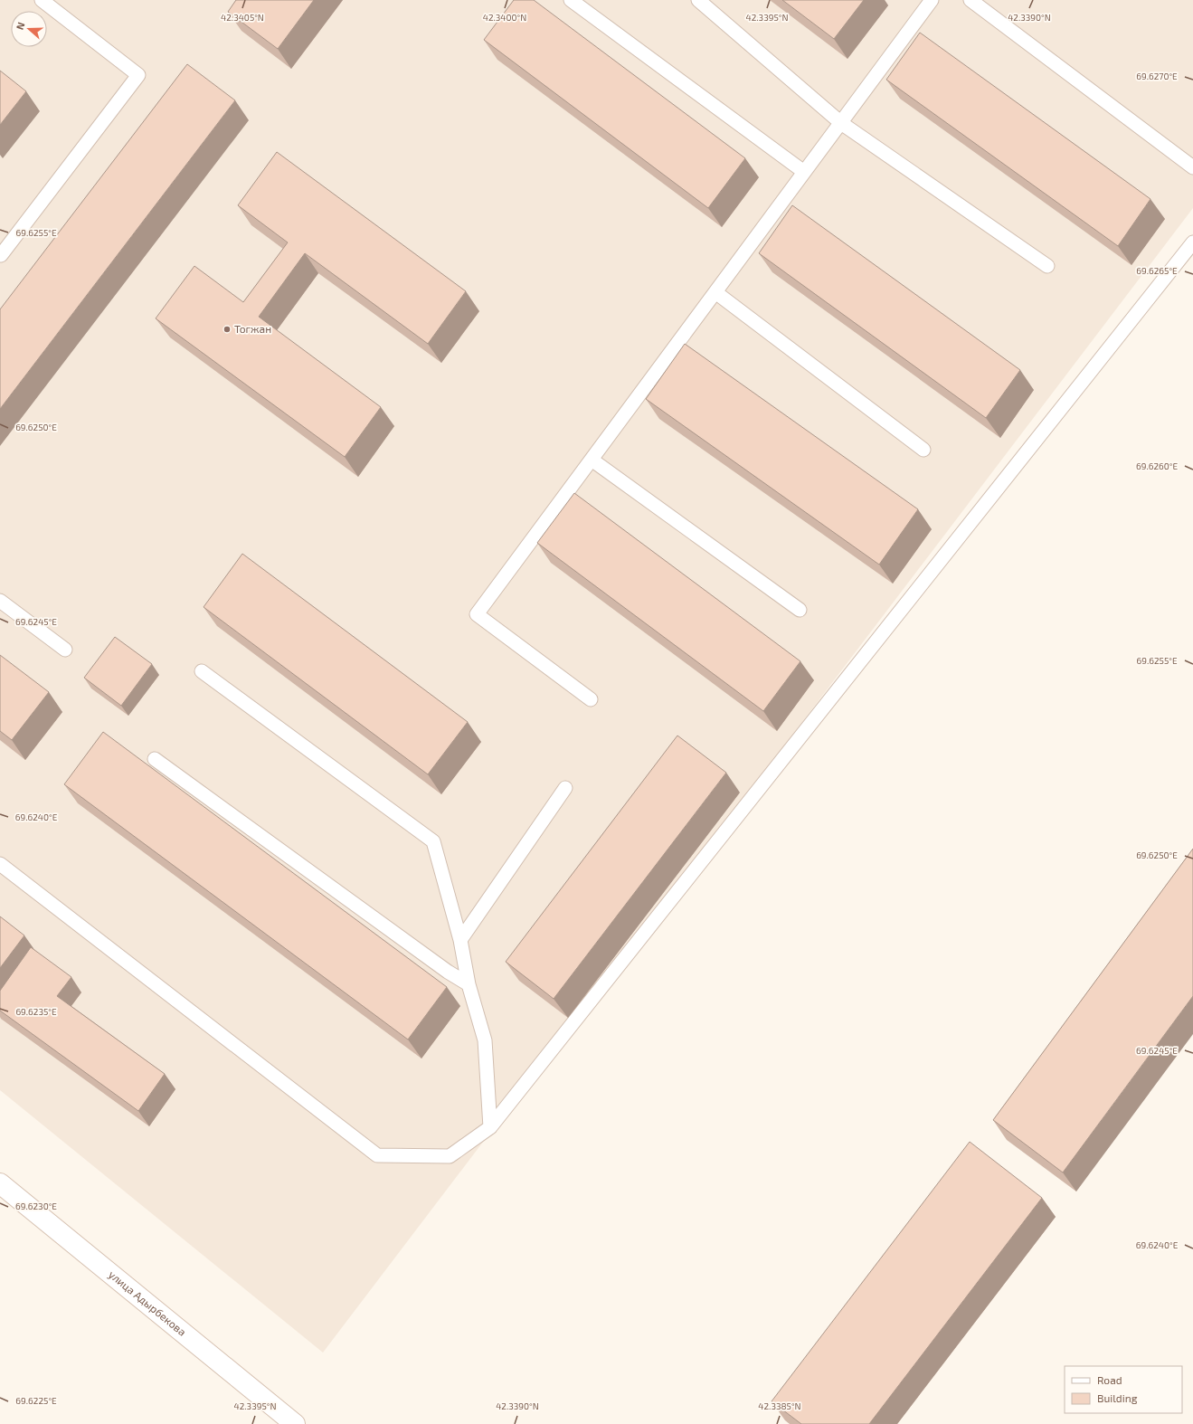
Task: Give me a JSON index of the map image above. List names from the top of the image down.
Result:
{
  "streets": {
    "main road": ["улица Адырбекова"]
  },
  "places": ["Тогжан"],
  "legend": ["Road", "Building"],
  "north": "left",
  "coordinates": [
    "42.3405°N",
    "42.3400°N",
    "42.3395°N",
    "42.3390°N",
    "69.6270°E",
    "69.6255°E",
    "69.6265°E",
    "69.6250°E",
    "69.6260°E",
    "69.6245°E",
    "69.6240°E",
    "69.6235°E",
    "69.6230°E",
    "69.6225°E",
    "42.3385°N"
  ]
}
